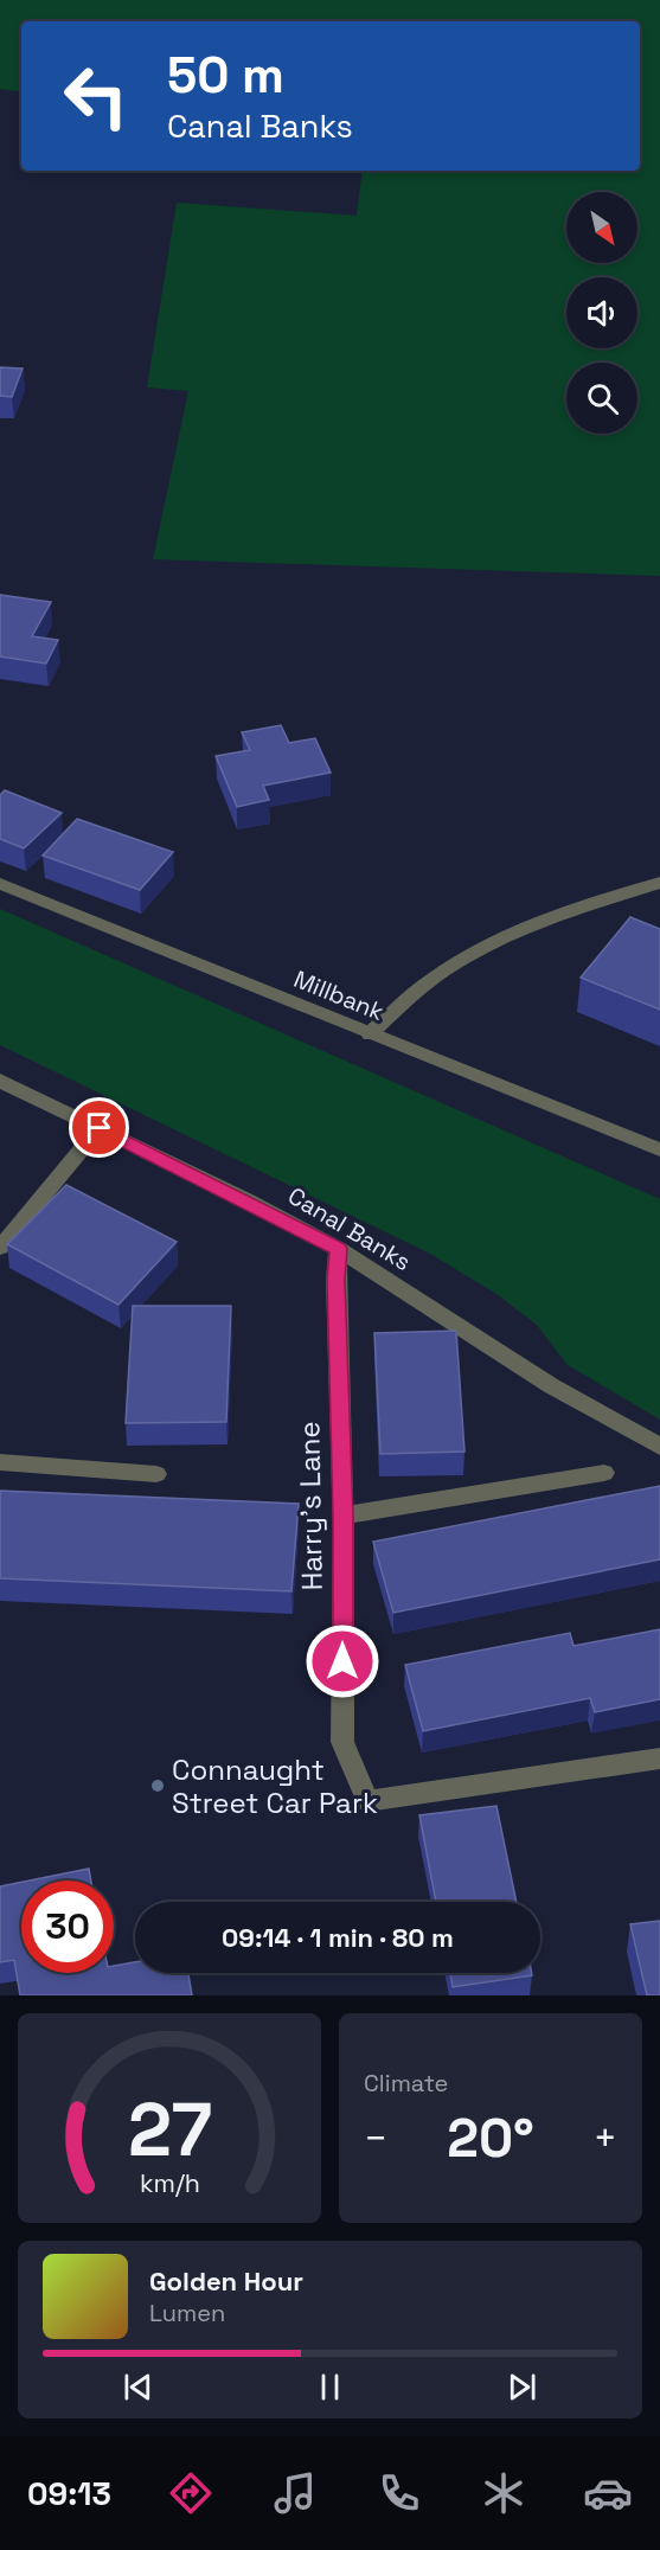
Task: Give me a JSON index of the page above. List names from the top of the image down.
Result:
{
  "streets": {
    "street": ["Millbank", "Canal Banks", "Harry's Lane"]
  },
  "crossings": [
    ["Canal Banks", "Harry's Lane"]
  ],
  "places": ["Connaught Street Car Park"],
  "north": "bottom right",
  "page": {
    "turn": ["50 m", "Canal Banks"],
    "limit": "30",
    "trip": "09:14 · 1 min · 80 m",
    "tile": "Climate",
    "heat": ["−", "20°", "+"],
    "song": ["Golden Hour", "Lumen"],
    "tabs": "09:13",
    "gauge": ["27", "km/h"]
  }
}
